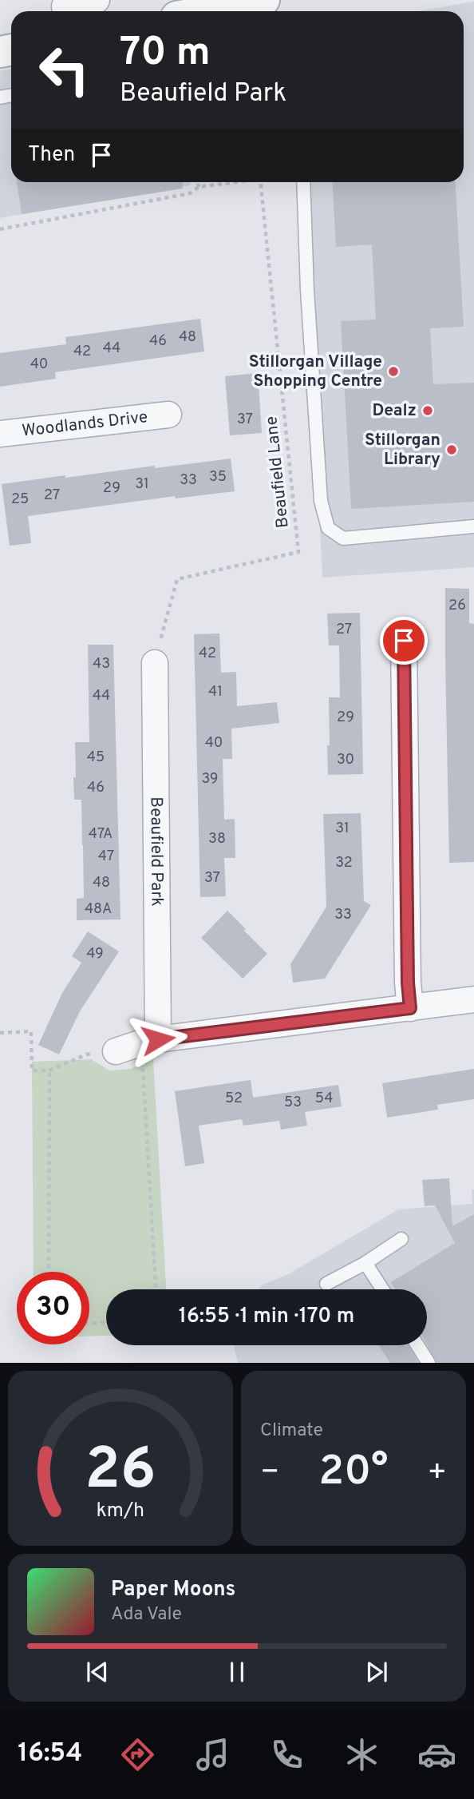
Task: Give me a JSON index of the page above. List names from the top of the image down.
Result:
{
  "streets": {
    "street": ["Woodlands Drive", "Beaufield Park"],
    "path": ["Beaufield Lane"]
  },
  "crossings": [
    ["Beaufield Lane", "Beaufield Park"]
  ],
  "places": ["Stillorgan Village Shopping Centre", "Dealz", "Stillorgan Library"],
  "house_numbers": [
    "48",
    "46",
    "44",
    "42",
    "40",
    "37",
    "35",
    "33",
    "31",
    "29",
    "27",
    "25",
    "26",
    "27",
    "42",
    "43",
    "41",
    "44",
    "29",
    "40",
    "45",
    "30",
    "39",
    "46",
    "31",
    "47A",
    "38",
    "47",
    "32",
    "37",
    "48",
    "48A",
    "33",
    "49",
    "52",
    "54",
    "53"
  ],
  "page": {
    "turn": ["70 m", "Beaufield Park"],
    "then": "Then",
    "limit": "30",
    "trip": "16:55 · 1 min · 170 m",
    "tile": "Climate",
    "heat": ["−", "20°", "+"],
    "song": ["Paper Moons", "Ada Vale"],
    "tabs": "16:54",
    "gauge": ["26", "km/h"]
  }
}
